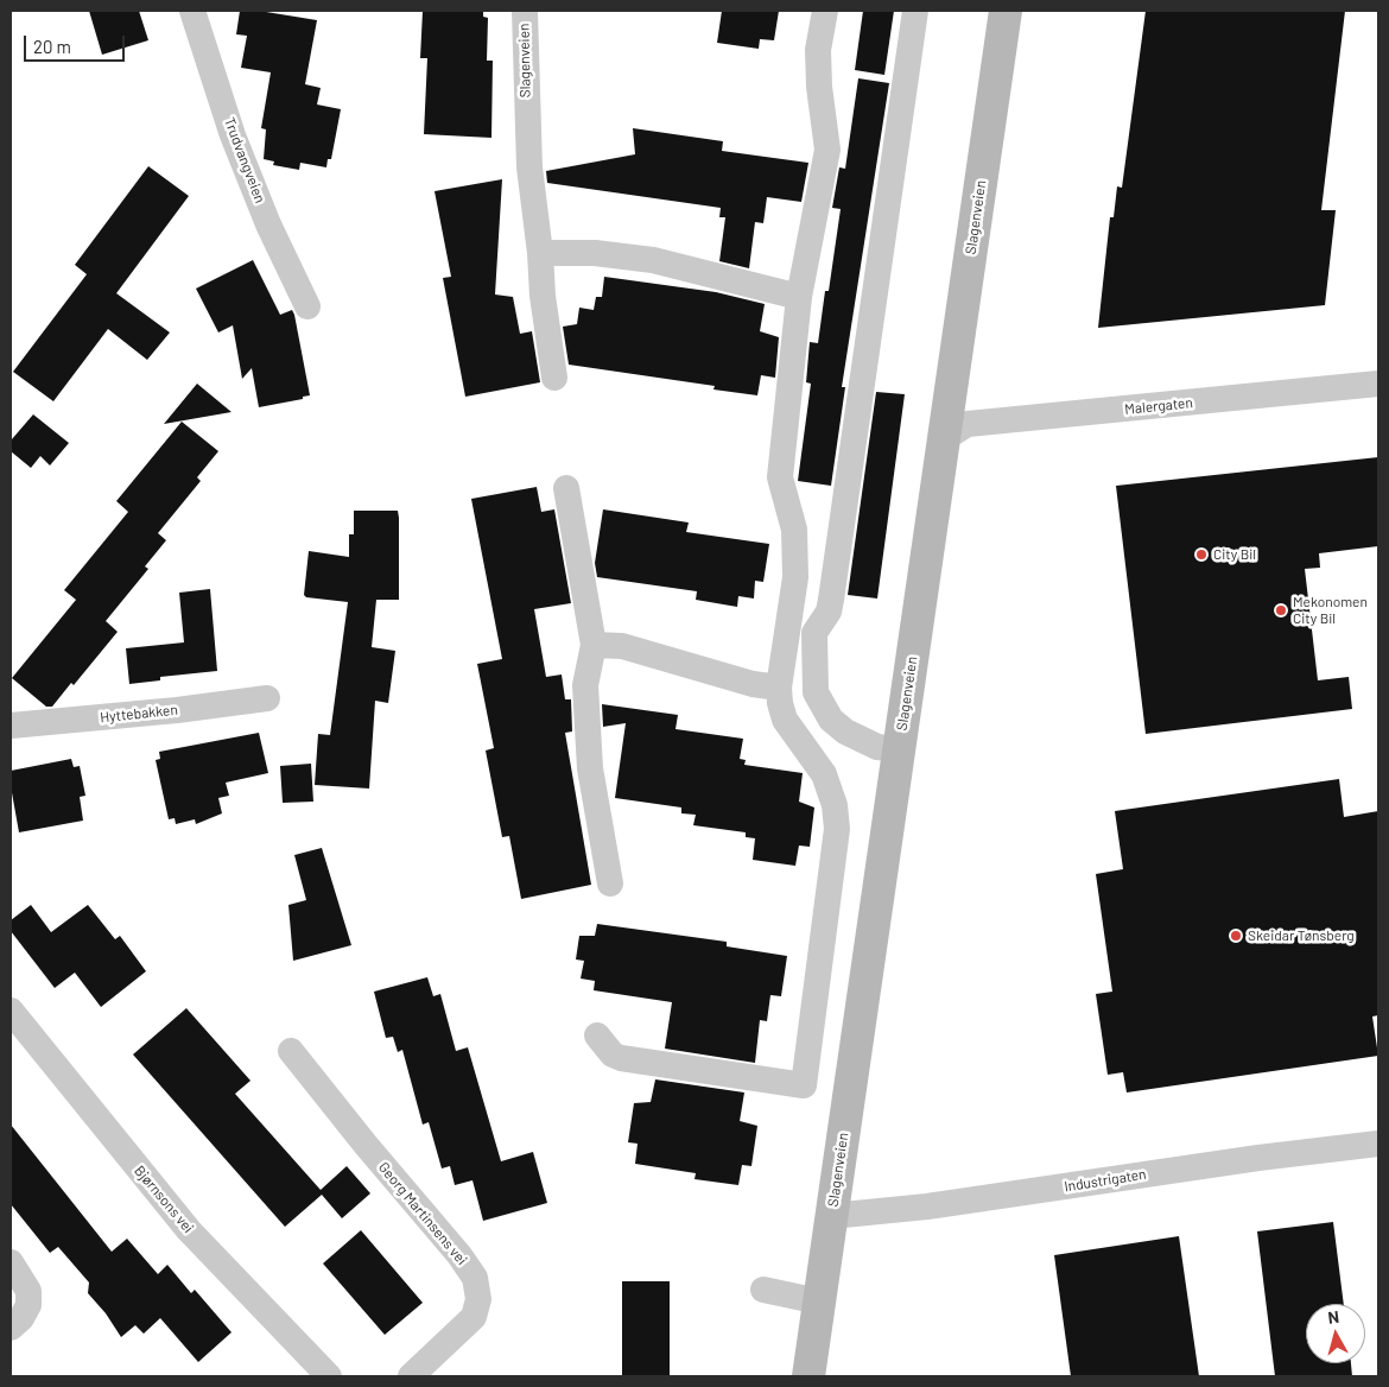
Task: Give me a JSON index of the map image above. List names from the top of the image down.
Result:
{
  "streets": {
    "main road": ["Slagenveien"],
    "street": [
      "Trudvangveien",
      "Malergaten",
      "Hyttebakken",
      "Industrigaten",
      "Bjørnsons vei",
      "Georg Martinsens vei"
    ]
  },
  "crossings": [
    ["Slagenveien", "Malergaten"],
    ["Slagenveien", "Industrigaten"]
  ],
  "places": ["City Bil", "Mekonomen City Bil", "Skeidar Tønsberg"],
  "scale_bar": "20 m",
  "north": "top"
}
